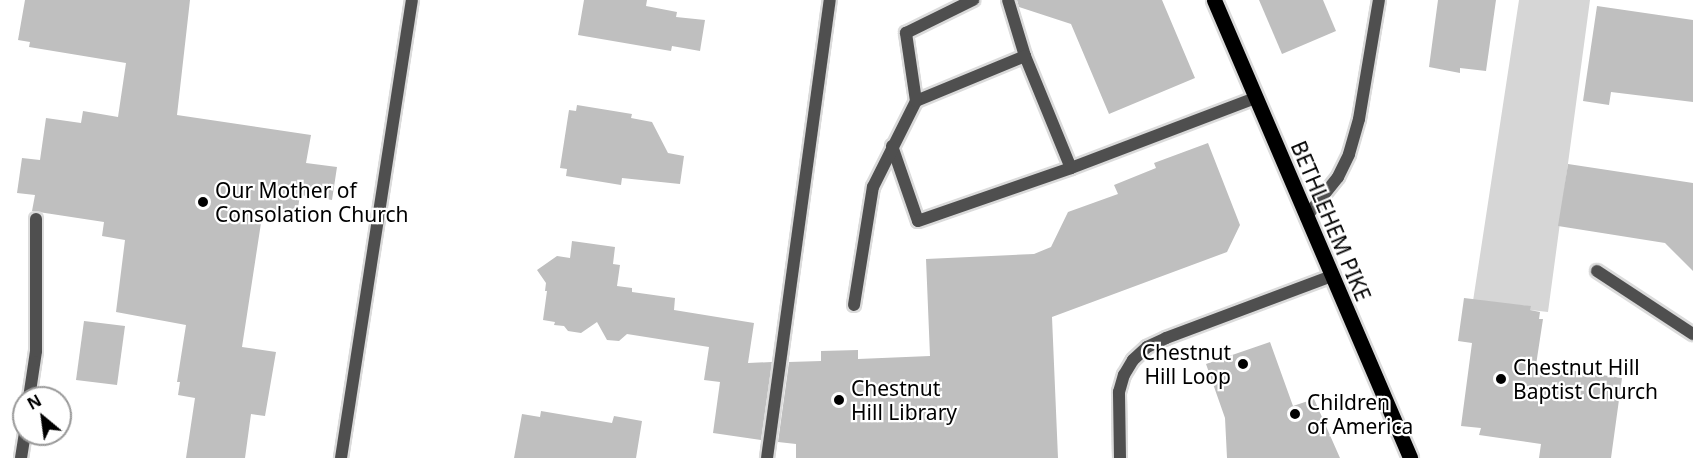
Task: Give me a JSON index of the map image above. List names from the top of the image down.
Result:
{
  "streets": {
    "main road": ["BETHLEHEM PIKE"]
  },
  "places": [
    "Our Mother of Consolation Church",
    "Chestnut Hill Loop",
    "Chestnut Hill Baptist Church",
    "Chestnut Hill Library",
    "Children of America"
  ],
  "north": "top left"
}
